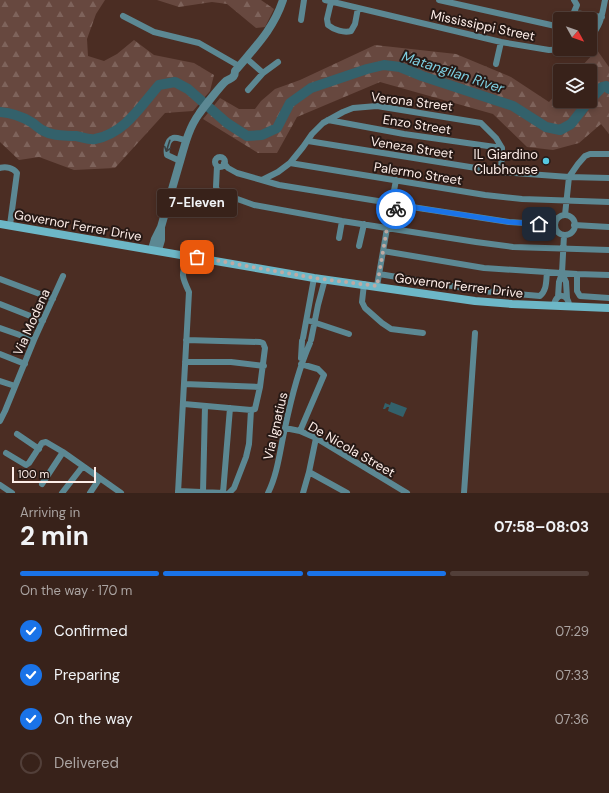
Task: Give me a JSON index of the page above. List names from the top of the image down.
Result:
{
  "streets": {
    "main road": ["Governor Ferrer Drive"],
    "street": [
      "Mississippi Street",
      "Verona Street",
      "Enzo Street",
      "Veneza Street",
      "Palermo Street",
      "Via Modena",
      "Via Ignatius",
      "De Nicola Street"
    ]
  },
  "crossings": [
    ["Verona Street", "Enzo Street"],
    ["Verona Street", "Veneza Street"],
    ["Verona Street", "Palermo Street"],
    ["Governor Ferrer Drive", "Via Ignatius"],
    ["Via Ignatius", "De Nicola Street"]
  ],
  "water": ["Matangilan River"],
  "places": ["IL Giardino Clubhouse", "7-Eleven"],
  "scale_bar": "100 m",
  "north": "bottom right",
  "page": {
    "bubble": "7-Eleven",
    "scale": "100 m",
    "heading": ["2 min", "Arriving in", "07:58–08:03"],
    "bar": "On the way · 170 m",
    "list": [
      ["Confirmed", "07:29"],
      ["Preparing", "07:33"],
      ["On the way", "07:36"],
      "Delivered"
    ]
  }
}
